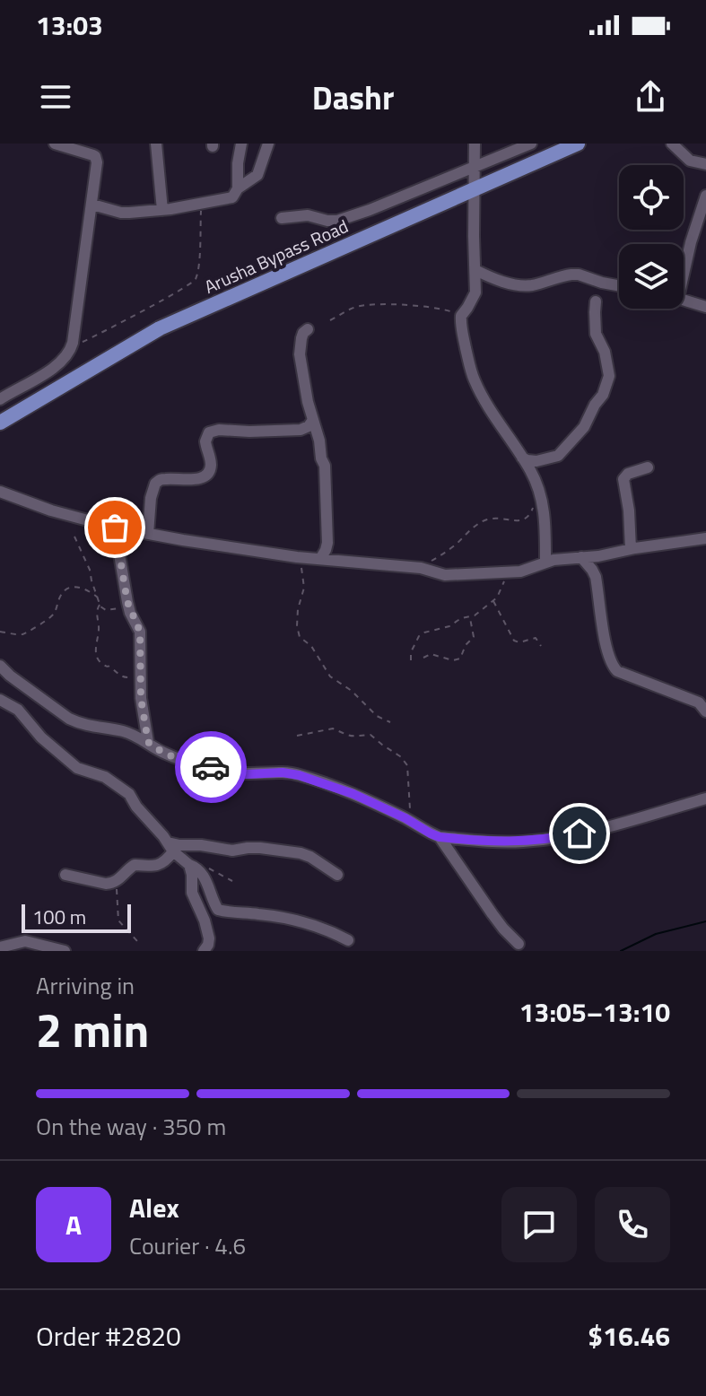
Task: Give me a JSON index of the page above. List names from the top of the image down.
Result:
{
  "streets": {
    "main road": ["Arusha Bypass Road"]
  },
  "scale_bar": "100 m",
  "page": {
    "status": "13:03",
    "header": "Dashr",
    "scale": "100 m",
    "heading": ["2 min", "Arriving in", "13:05–13:10"],
    "panel": [
      "Alex",
      "Courier · 4.6",
      "Order #2820",
      "$16.46"
    ],
    "bar": "On the way · 350 m",
    "round": "A"
  }
}
